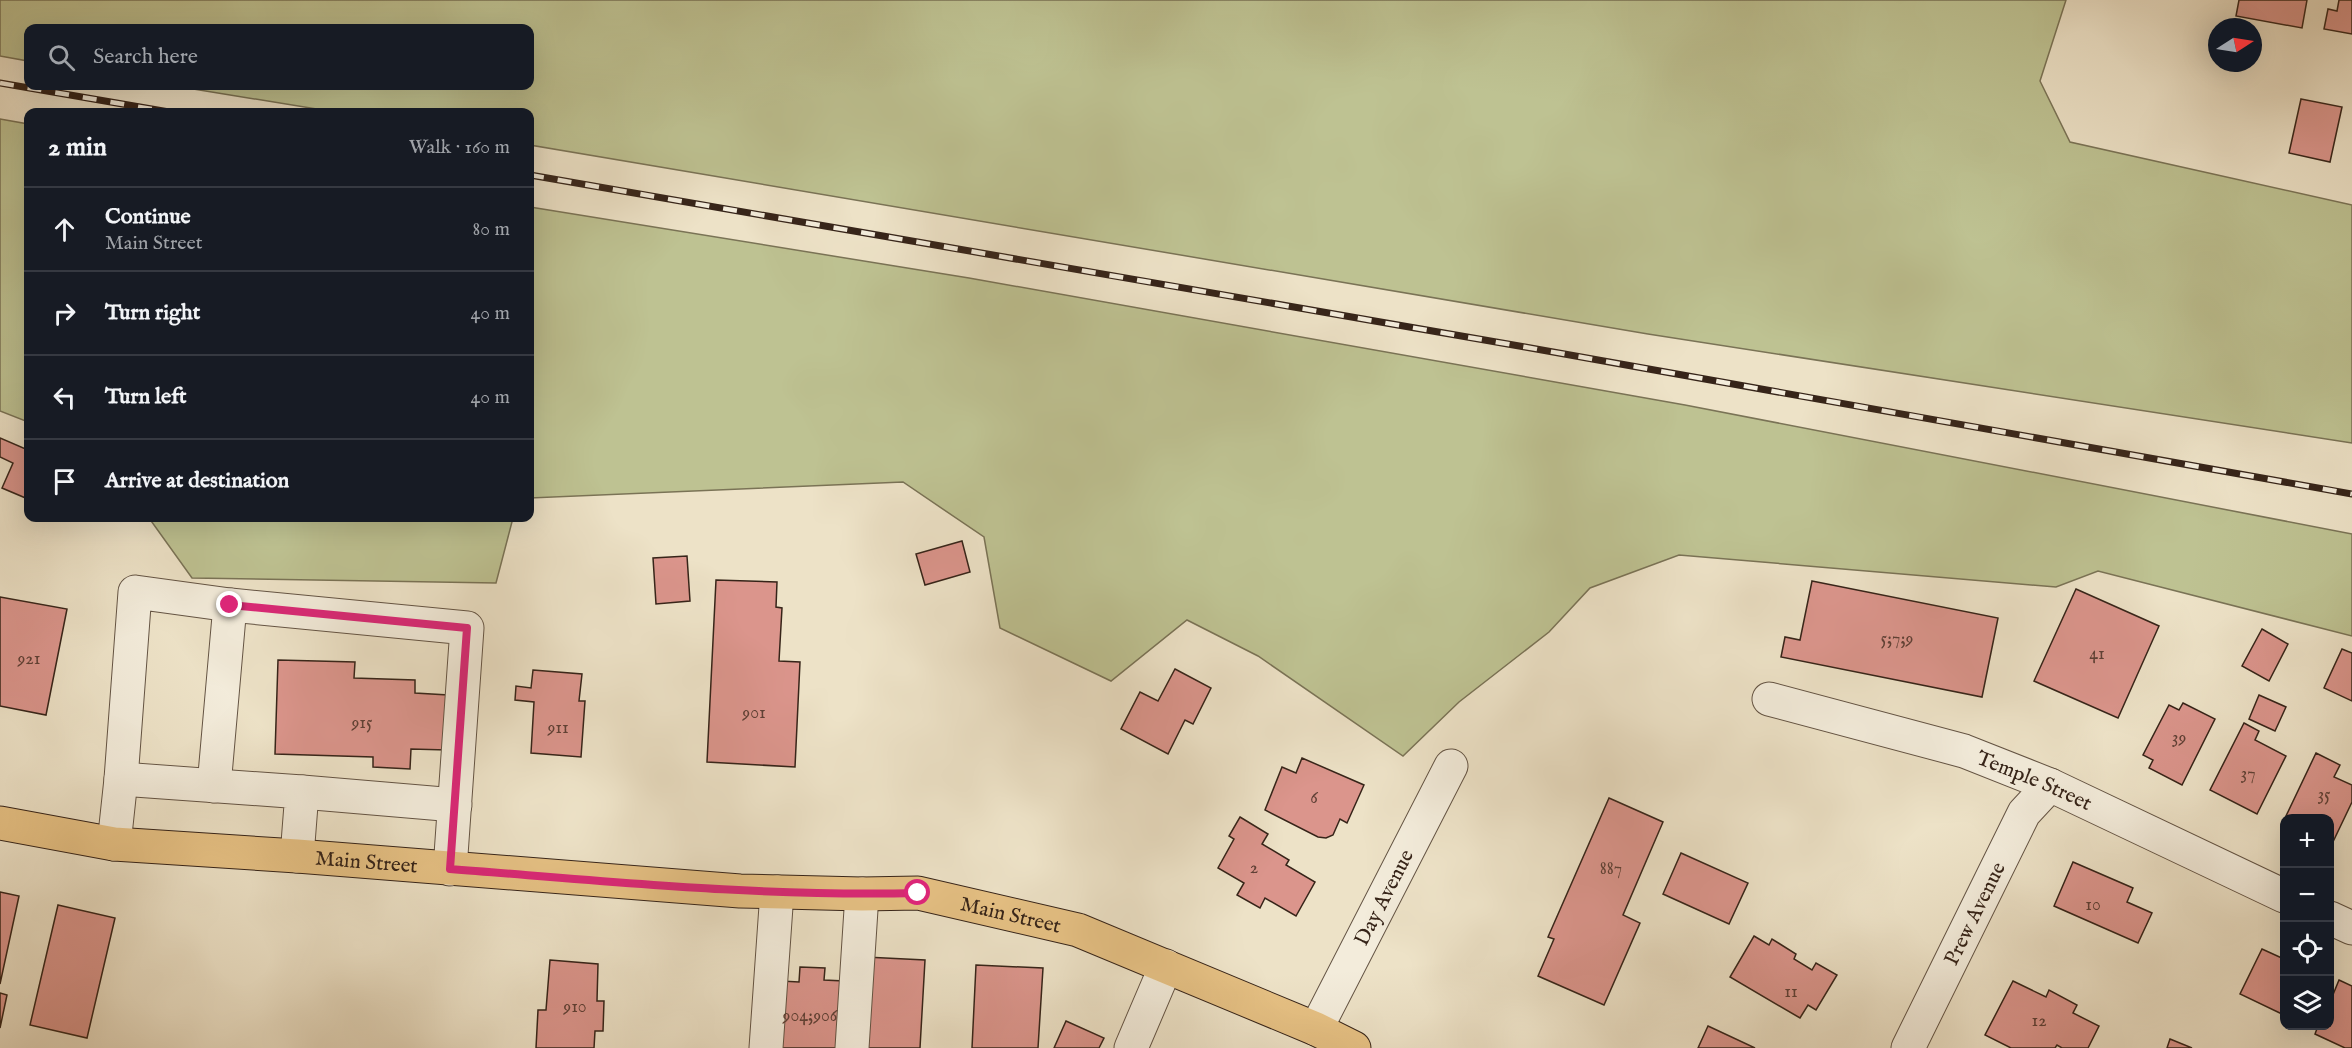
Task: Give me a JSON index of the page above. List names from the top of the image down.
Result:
{
  "streets": {
    "main road": ["Main Street"],
    "street": ["Temple Street", "Day Avenue", "Prew Avenue"]
  },
  "crossings": [
    ["Temple Street", "Prew Avenue"],
    ["Main Street", "Day Avenue"]
  ],
  "house_numbers": [
    "5;7;9",
    "41",
    "921",
    "901",
    "915",
    "911",
    "39",
    "37",
    "35",
    "6",
    "2",
    "887",
    "10",
    "11",
    "910",
    "904;906",
    "12"
  ],
  "north": "right",
  "page": {
    "search": "Search here",
    "heading": ["2 min", "Walk · 160 m"],
    "list": [
      ["Continue", "Main Street", "80 m"],
      ["Turn right", "40 m"],
      ["Turn left", "40 m"],
      "Arrive at destination"
    ],
    "map_buttons": ["+", "−"]
  }
}
